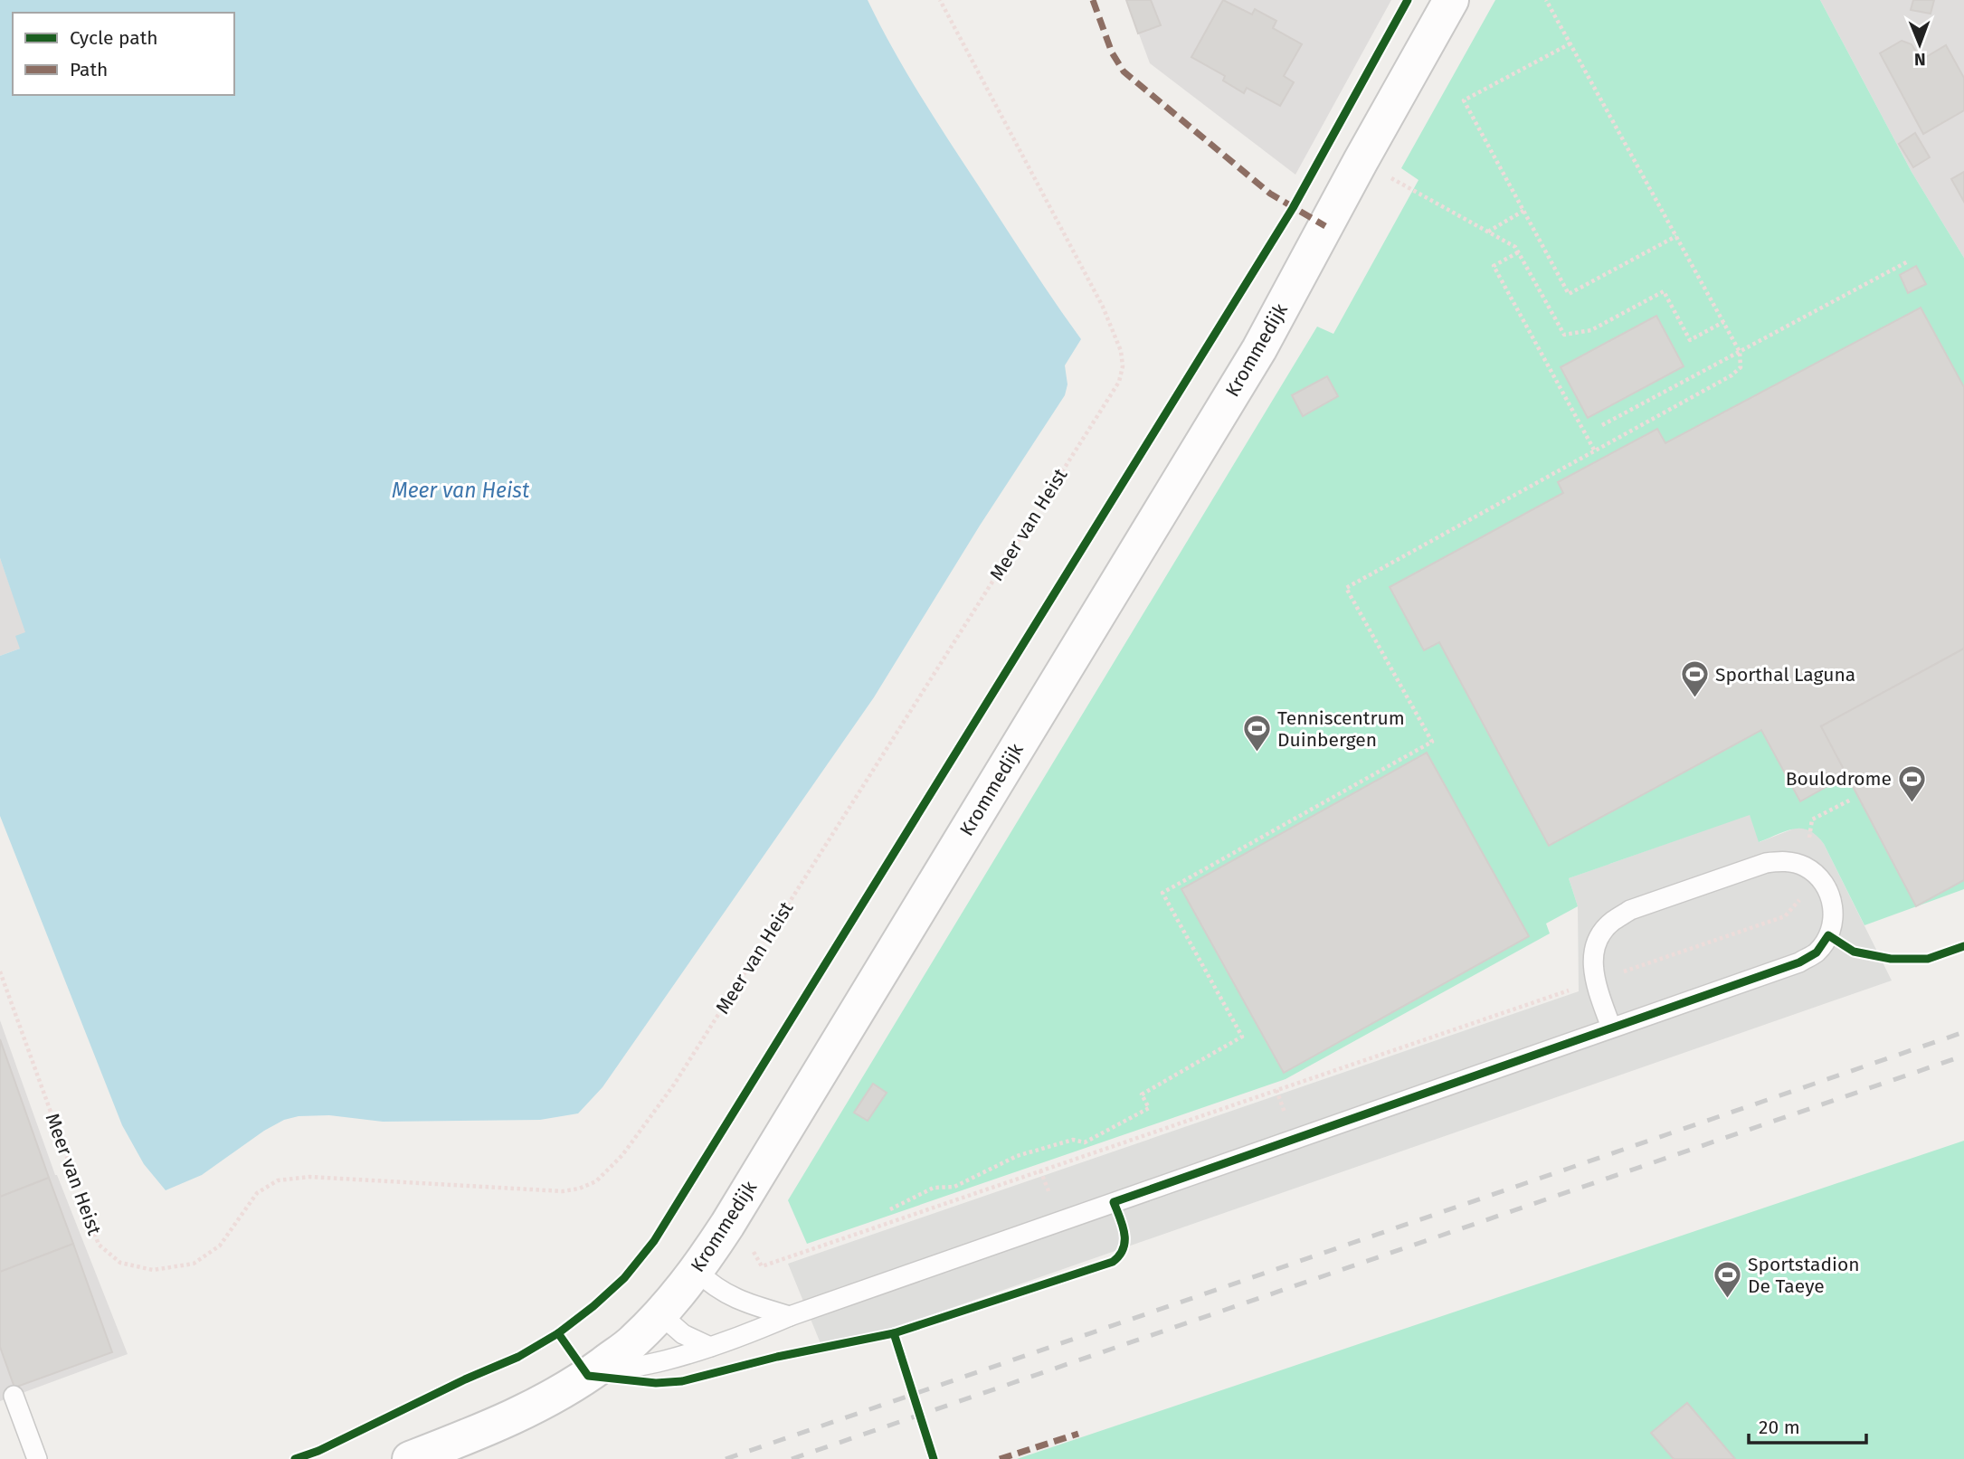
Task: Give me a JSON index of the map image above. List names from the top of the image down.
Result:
{
  "streets": {
    "street": ["Krommedijk"],
    "path": ["Meer van Heist"]
  },
  "water": ["Meer van Heist"],
  "places": {
    "sports": [
      "Sporthal Laguna",
      "Tenniscentrum Duinbergen",
      "Boulodrome",
      "Sportstadion De Taeye"
    ]
  },
  "legend": ["Cycle path", "Path"],
  "scale_bar": "20 m",
  "north": "bottom"
}
